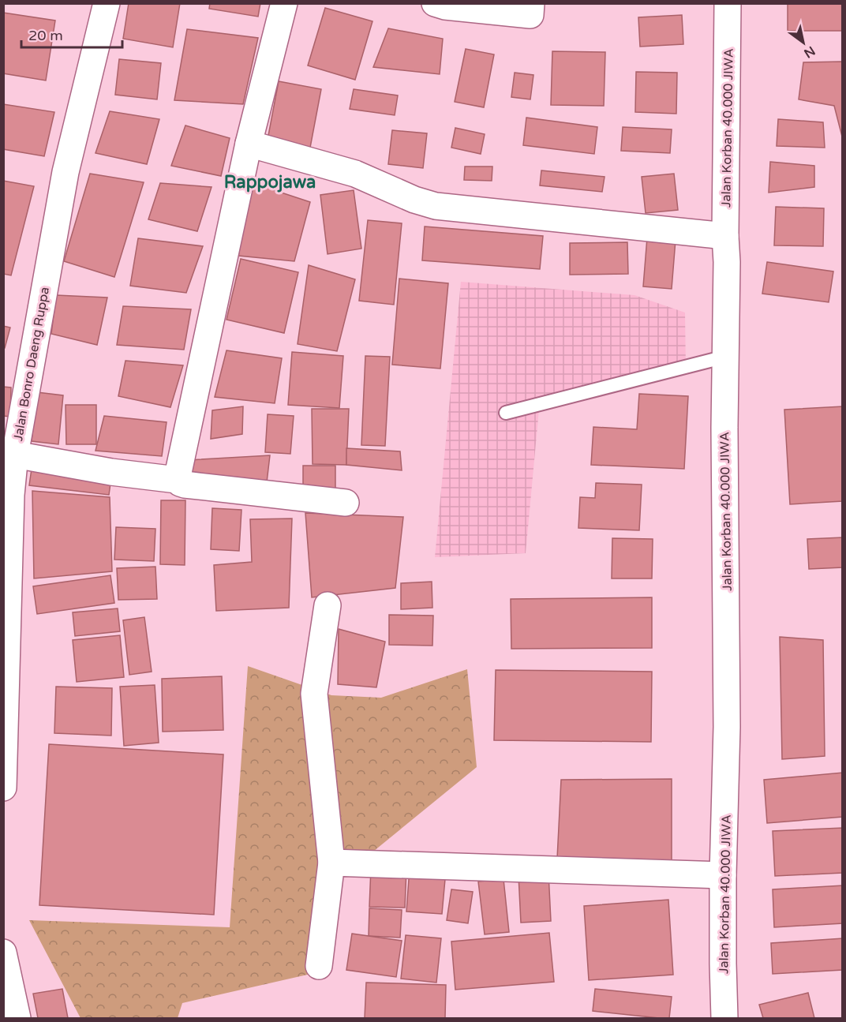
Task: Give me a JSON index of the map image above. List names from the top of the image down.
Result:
{
  "streets": {
    "street": ["Jalan Korban 40.000 JIWA", "Jalan Bonro Daeng Ruppa"]
  },
  "districts": ["Rappojawa"],
  "scale_bar": "20 m",
  "north": "bottom right"
}
